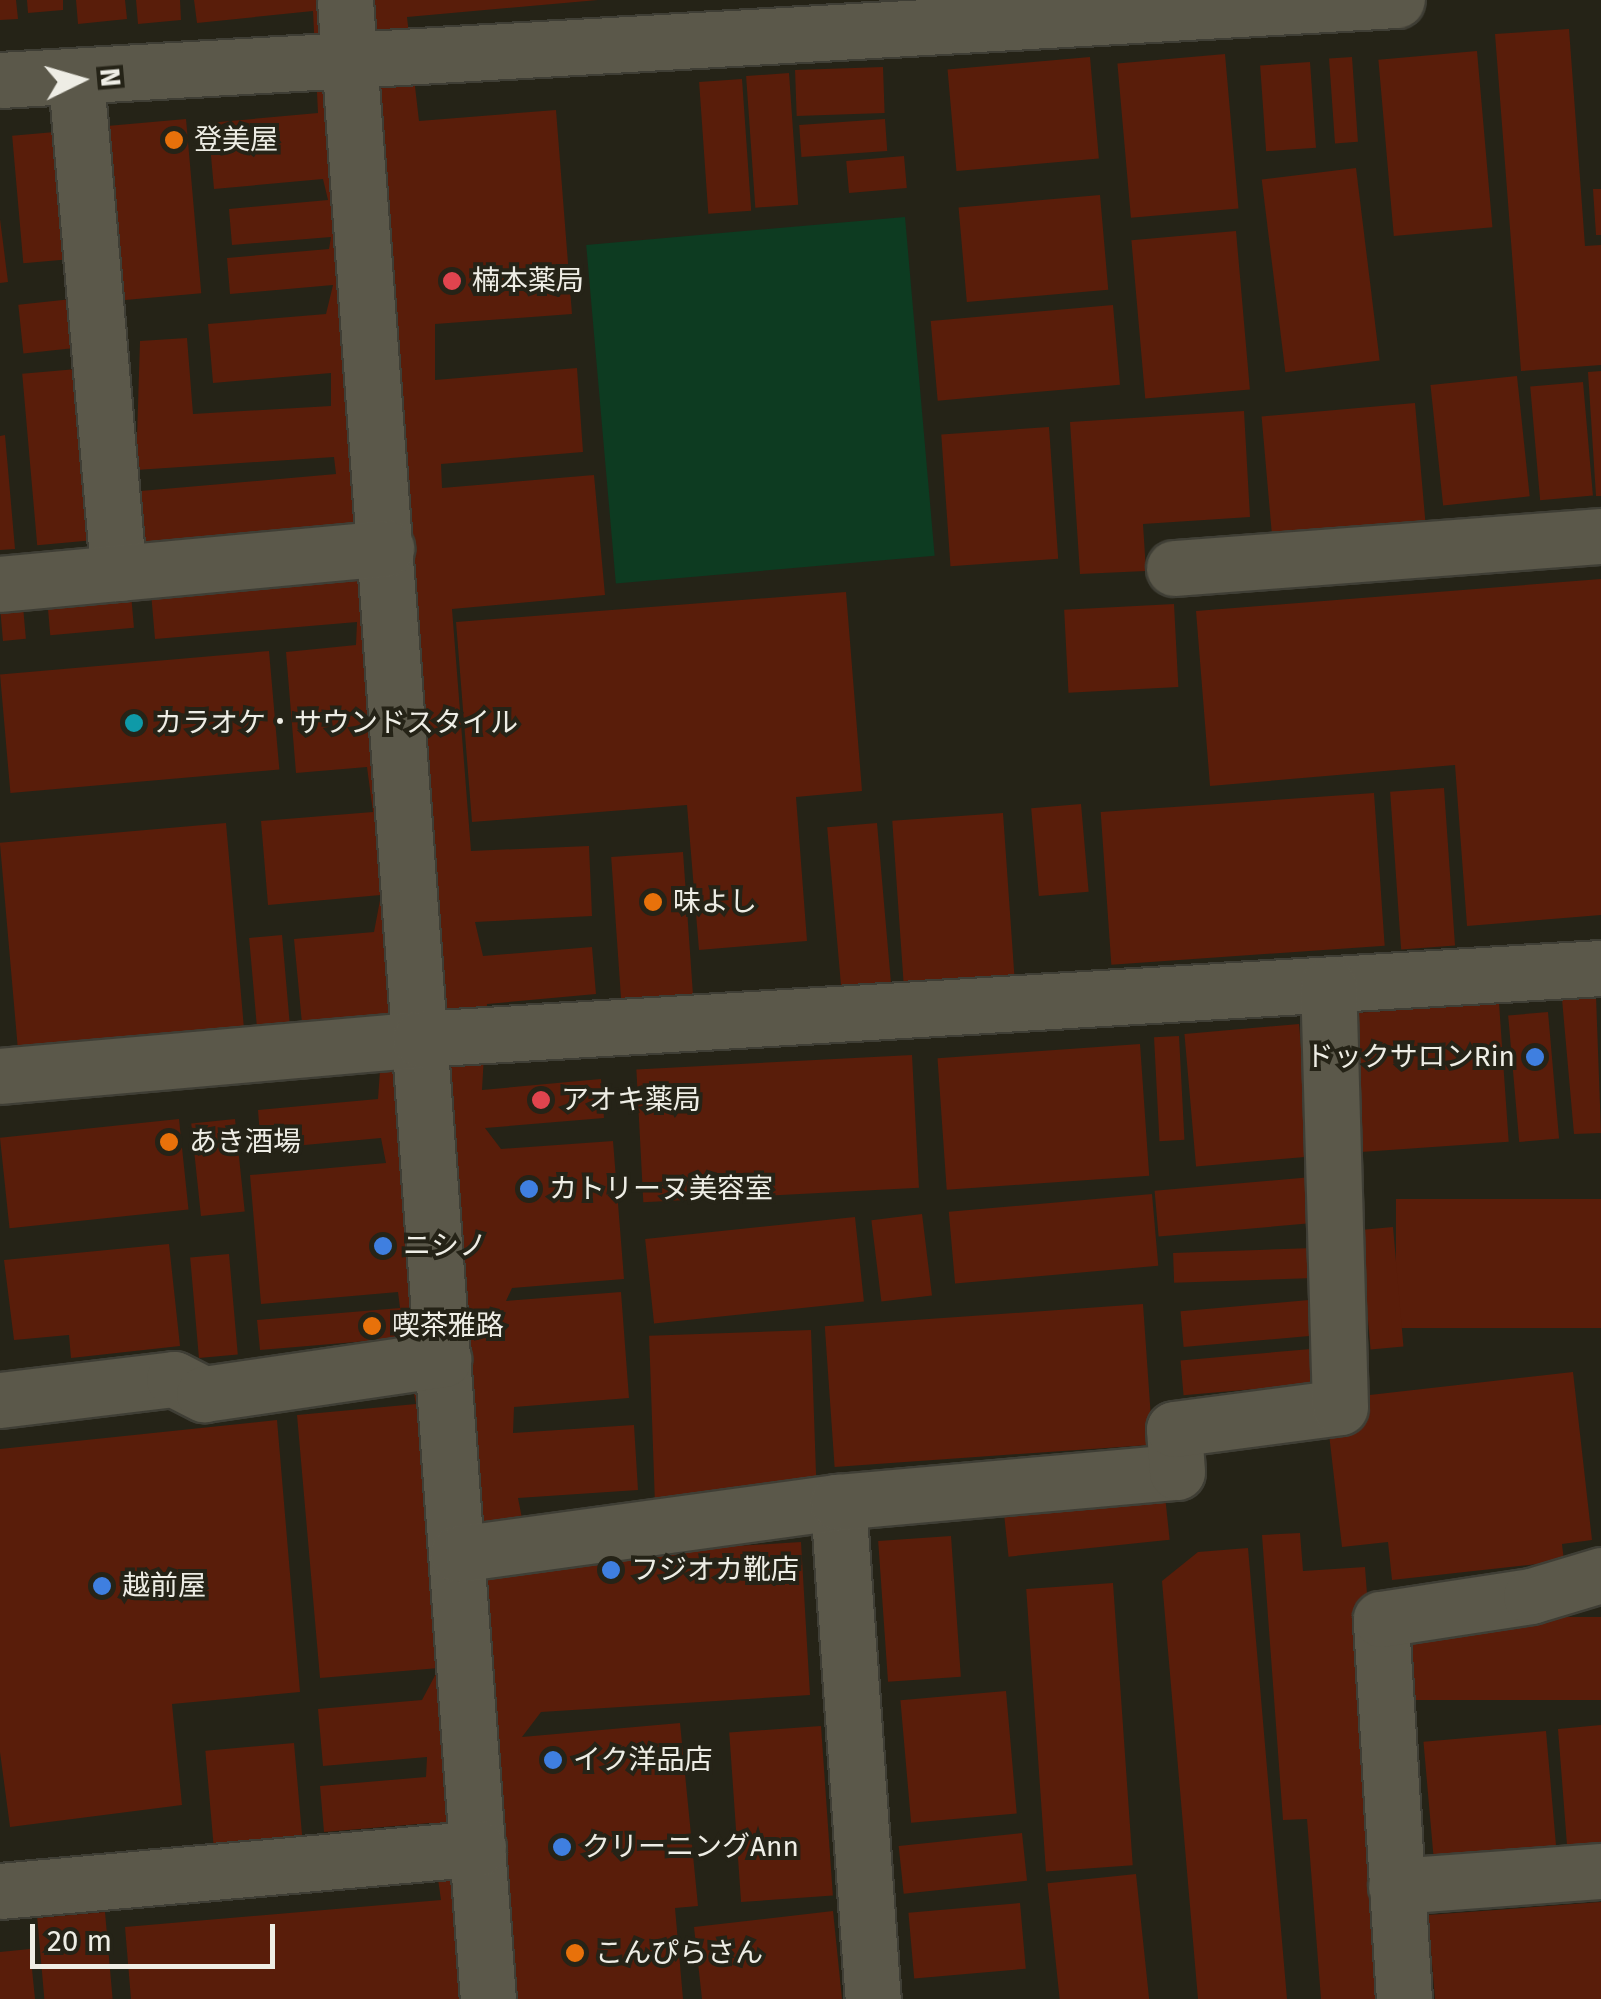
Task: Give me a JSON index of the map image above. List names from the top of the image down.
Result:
{
  "places": [
    "登美屋",
    "楠本薬局",
    "カラオケ・サウンドスタイル",
    "味よし",
    "ドックサロンRin",
    "アオキ薬局",
    "あき酒場",
    "カトリーヌ美容室",
    "ニシノ",
    "喫茶雅路",
    "フジオカ靴店",
    "越前屋",
    "イク洋品店",
    "クリーニングAnn",
    "こんぴらさん"
  ],
  "scale_bar": "20 m",
  "north": "right"
}
